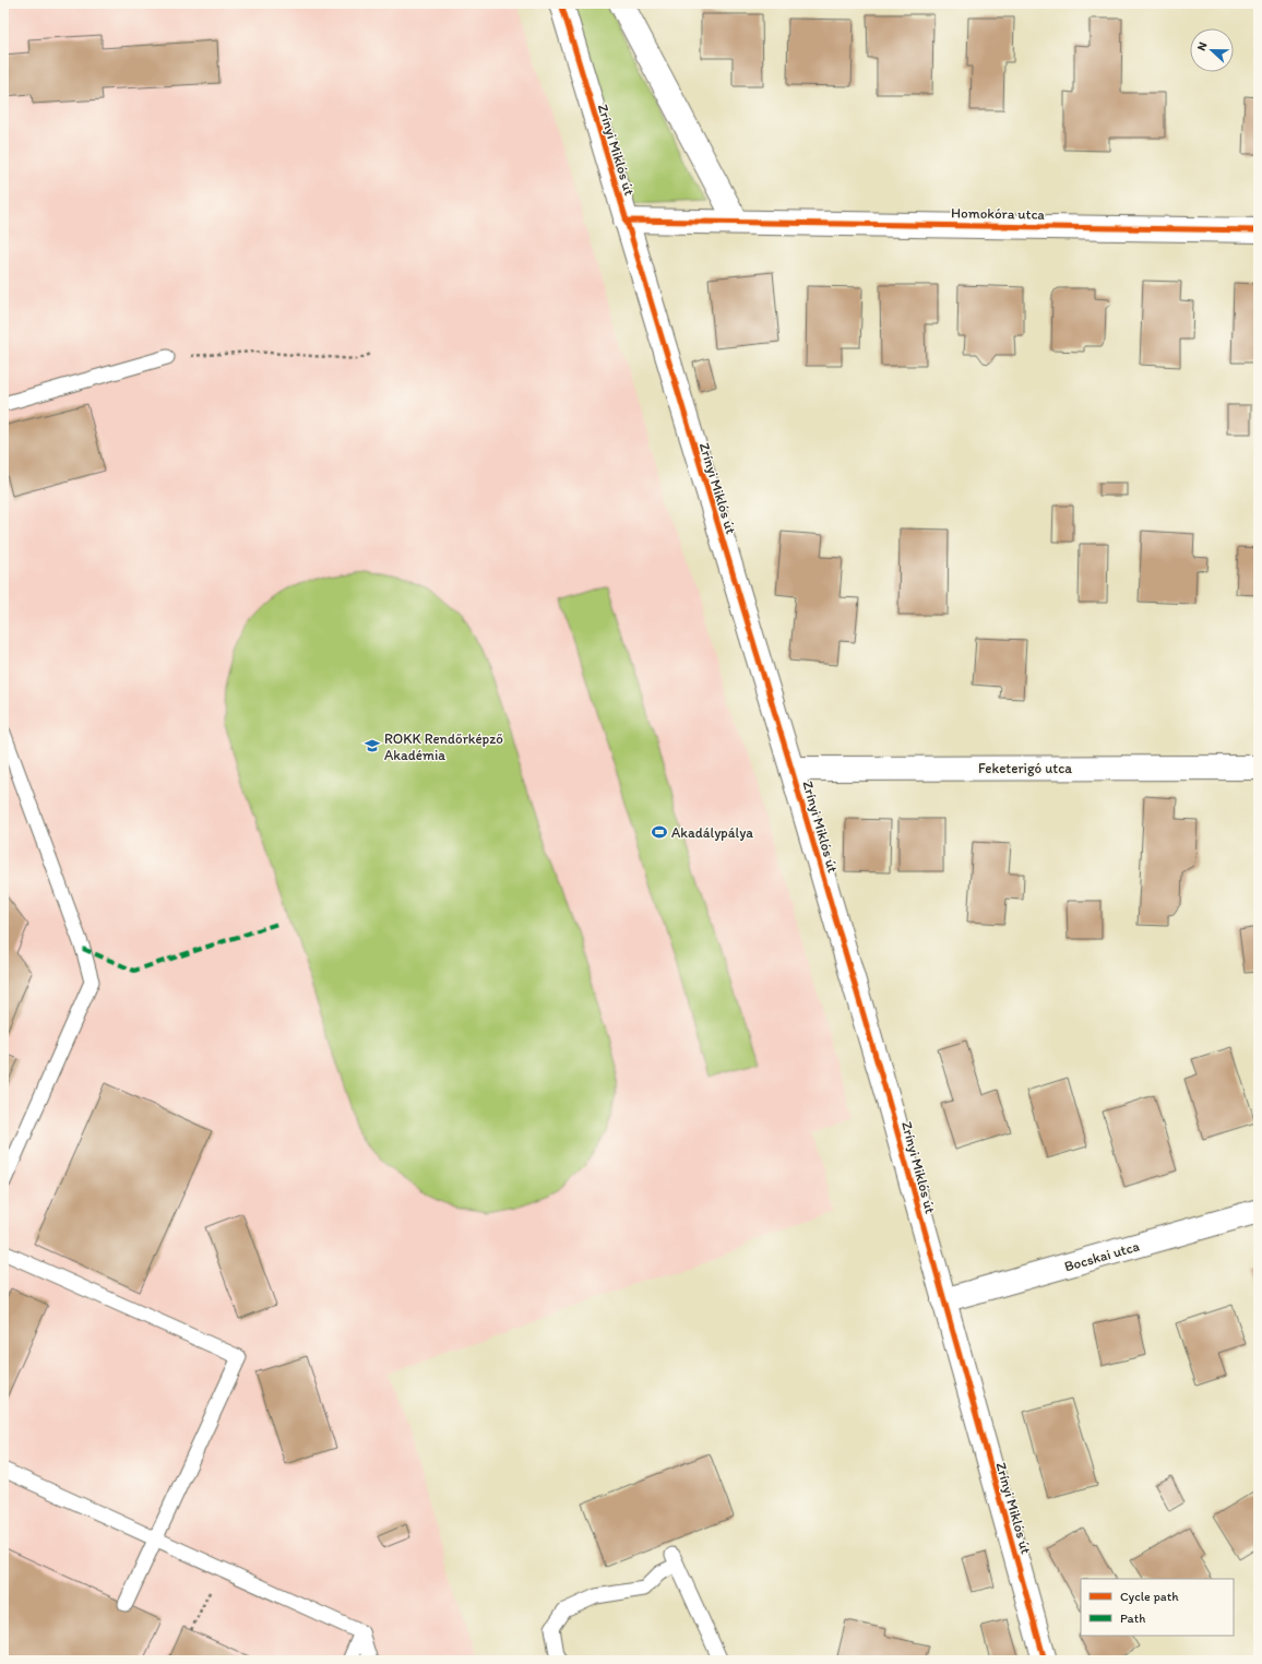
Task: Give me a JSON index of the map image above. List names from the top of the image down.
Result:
{
  "streets": {
    "street": [
      "Zrínyi Miklós út",
      "Homokóra utca",
      "Feketerigó utca",
      "Bocskai utca"
    ]
  },
  "crossings": [
    ["Zrínyi Miklós út", "Homokóra utca"],
    ["Zrínyi Miklós út", "Feketerigó utca"],
    ["Zrínyi Miklós út", "Bocskai utca"]
  ],
  "places": {
    "school or university": ["ROKK Rendőrképző Akadémia"],
    "sports": ["Akadálypálya"]
  },
  "legend": ["Cycle path", "Path"],
  "north": "left"
}
